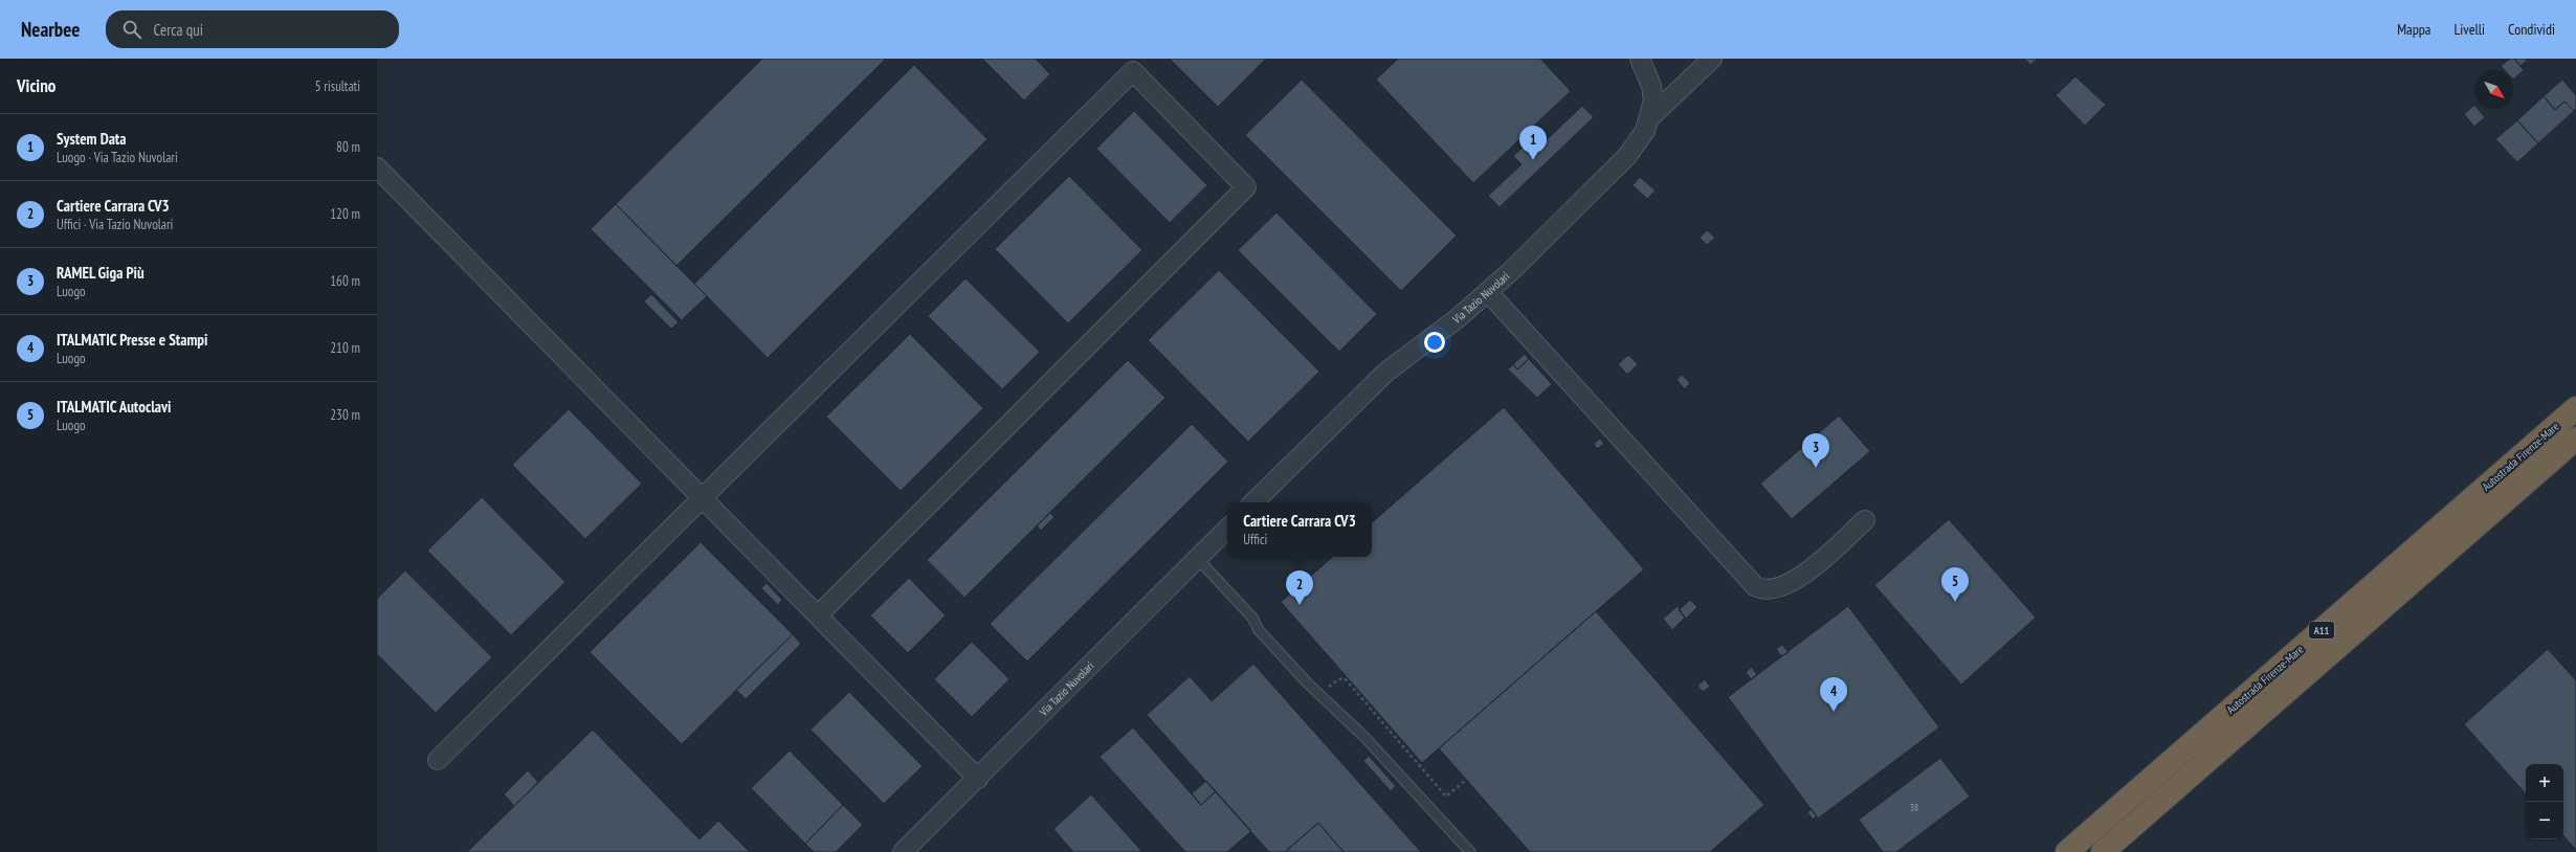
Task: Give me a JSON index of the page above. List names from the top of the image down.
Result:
{
  "streets": {
    "highway": ["Autostrada Firenze-Mare", "A11"],
    "street": ["Via Tazio Nuvolari"]
  },
  "house_numbers": ["38"],
  "north": "bottom right",
  "page": {
    "header": "Nearbee",
    "search": "Cerca qui",
    "nav": ["Mappa", "Livelli", "Condividi"],
    "heading": ["Vicino", "5 risultati"],
    "list": [
      {
        "mark": "1",
        "name": "System Data",
        "note": "Luogo · Via Tazio Nuvolari",
        "value": "80 m"
      },
      {
        "mark": "2",
        "name": "Cartiere Carrara CV3",
        "note": "Uffici · Via Tazio Nuvolari",
        "value": "120 m"
      },
      {
        "mark": "3",
        "name": "RAMEL Giga Più",
        "note": "Luogo",
        "value": "160 m"
      },
      {
        "mark": "4",
        "name": "ITALMATIC Presse e Stampi",
        "note": "Luogo",
        "value": "210 m"
      },
      {
        "mark": "5",
        "name": "ITALMATIC Autoclavi",
        "note": "Luogo",
        "value": "230 m"
      }
    ],
    "pins": [
      "1",
      "3",
      "5",
      "2",
      "4"
    ],
    "popup": ["Cartiere Carrara CV3", "Uffici"],
    "map_buttons": ["+", "−"]
  }
}
